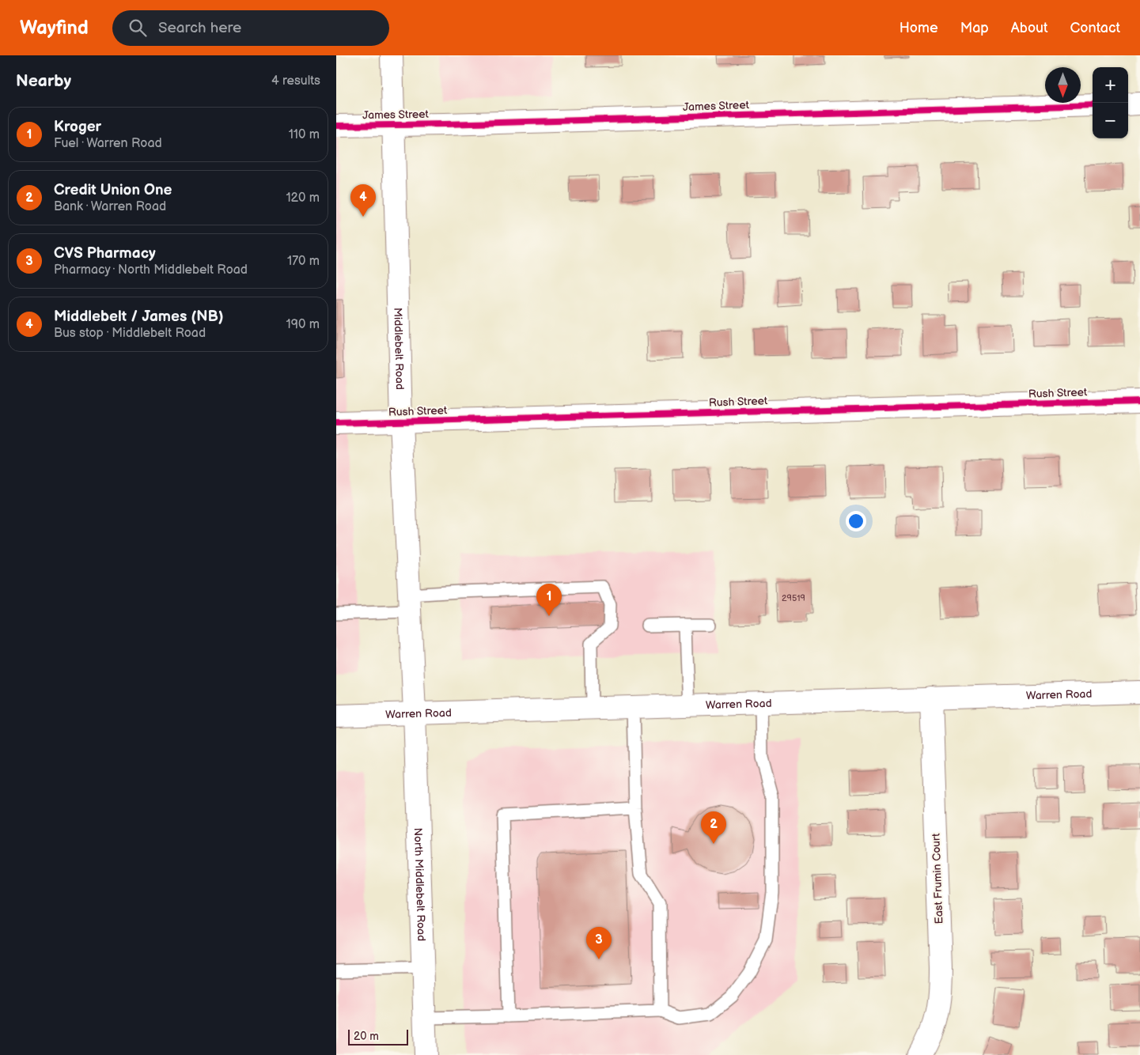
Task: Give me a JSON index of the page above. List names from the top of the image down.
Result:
{
  "streets": {
    "street": [
      "James Street",
      "Middlebelt Road",
      "Rush Street",
      "Warren Road",
      "East Frumin Court",
      "North Middlebelt Road"
    ]
  },
  "crossings": [
    ["James Street", "Middlebelt Road"],
    ["Middlebelt Road", "Rush Street"],
    ["Middlebelt Road", "Warren Road"],
    ["Middlebelt Road", "North Middlebelt Road"],
    ["Warren Road", "East Frumin Court"],
    ["Warren Road", "North Middlebelt Road"]
  ],
  "house_numbers": ["29519"],
  "scale_bar": "20 m",
  "north": "bottom",
  "page": {
    "header": "Wayfind",
    "search": "Search here",
    "nav": [
      "Home",
      "Map",
      "About",
      "Contact"
    ],
    "heading": ["Nearby", "4 results"],
    "map_buttons": ["+", "−"],
    "list": [
      {
        "mark": "1",
        "name": "Kroger",
        "note": "Fuel · Warren Road",
        "value": "110 m"
      },
      {
        "mark": "2",
        "name": "Credit Union One",
        "note": "Bank · Warren Road",
        "value": "120 m"
      },
      {
        "mark": "3",
        "name": "CVS Pharmacy",
        "note": "Pharmacy · North Middlebelt Road",
        "value": "170 m"
      },
      {
        "mark": "4",
        "name": "Middlebelt / James (NB)",
        "note": "Bus stop · Middlebelt Road",
        "value": "190 m"
      }
    ],
    "pins": [
      "4",
      "1",
      "2",
      "3"
    ],
    "scale": "20 m"
  }
}
